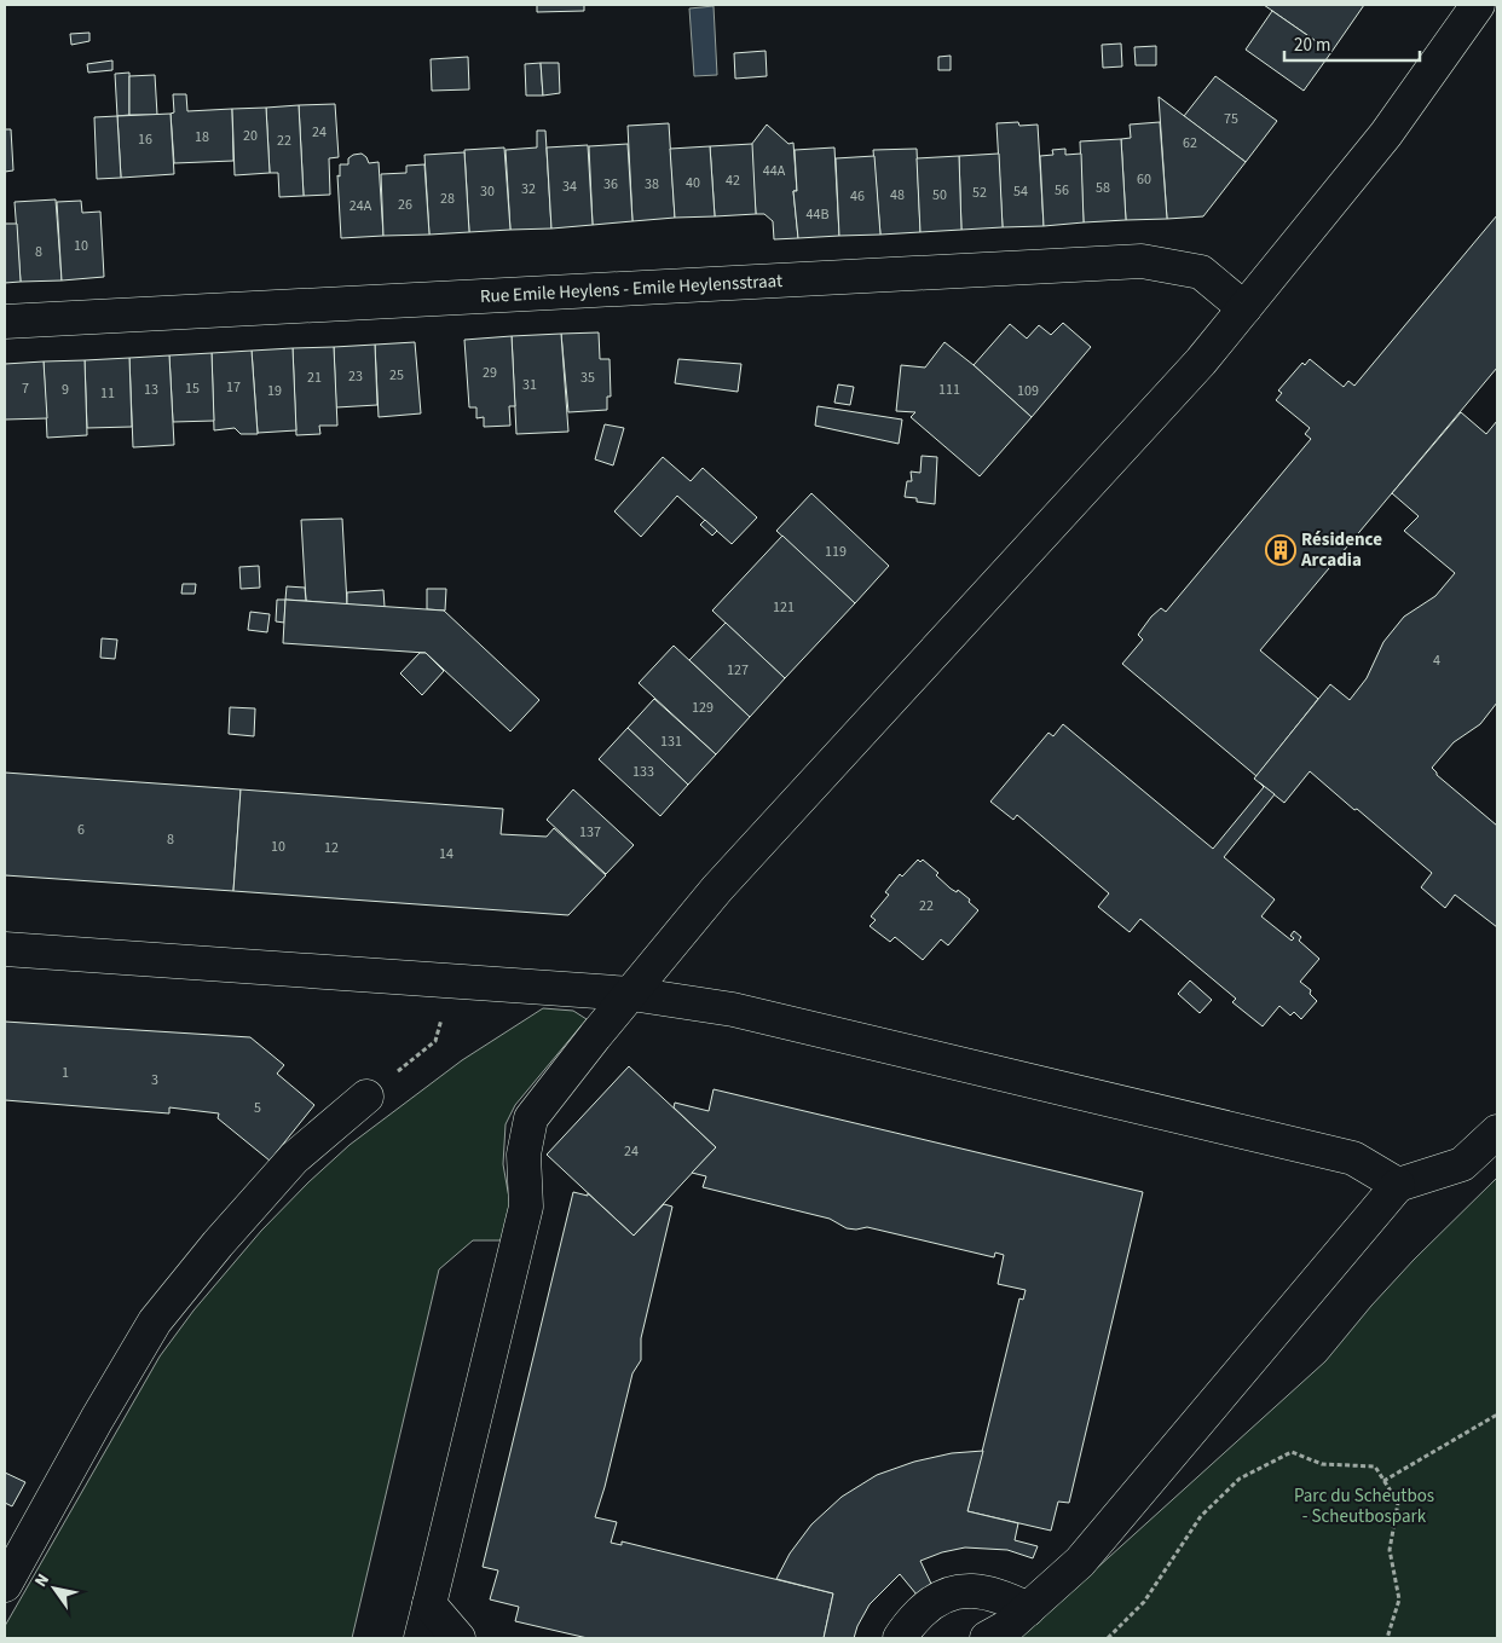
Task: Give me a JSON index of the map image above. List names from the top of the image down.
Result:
{
  "streets": {
    "street": ["Rue Emile Heylens - Emile Heylensstraat"]
  },
  "parks": ["Parc du Scheutbos - Scheutbospark"],
  "places": {
    "building": ["Résidence Arcadia"]
  },
  "house_numbers": [
    "75",
    "24",
    "20",
    "18",
    "16",
    "22",
    "62",
    "44A",
    "60",
    "42",
    "40",
    "36",
    "38",
    "34",
    "58",
    "32",
    "56",
    "30",
    "54",
    "52",
    "48",
    "50",
    "46",
    "28",
    "26",
    "24A",
    "44B",
    "10",
    "8",
    "29",
    "25",
    "23",
    "21",
    "35",
    "31",
    "17",
    "7",
    "15",
    "9",
    "13",
    "111",
    "19",
    "109",
    "11",
    "119",
    "121",
    "4",
    "127",
    "129",
    "131",
    "133",
    "6",
    "137",
    "8",
    "10",
    "12",
    "14",
    "22",
    "1",
    "3",
    "5",
    "24"
  ],
  "scale_bar": "20 m",
  "north": "top left"
}
